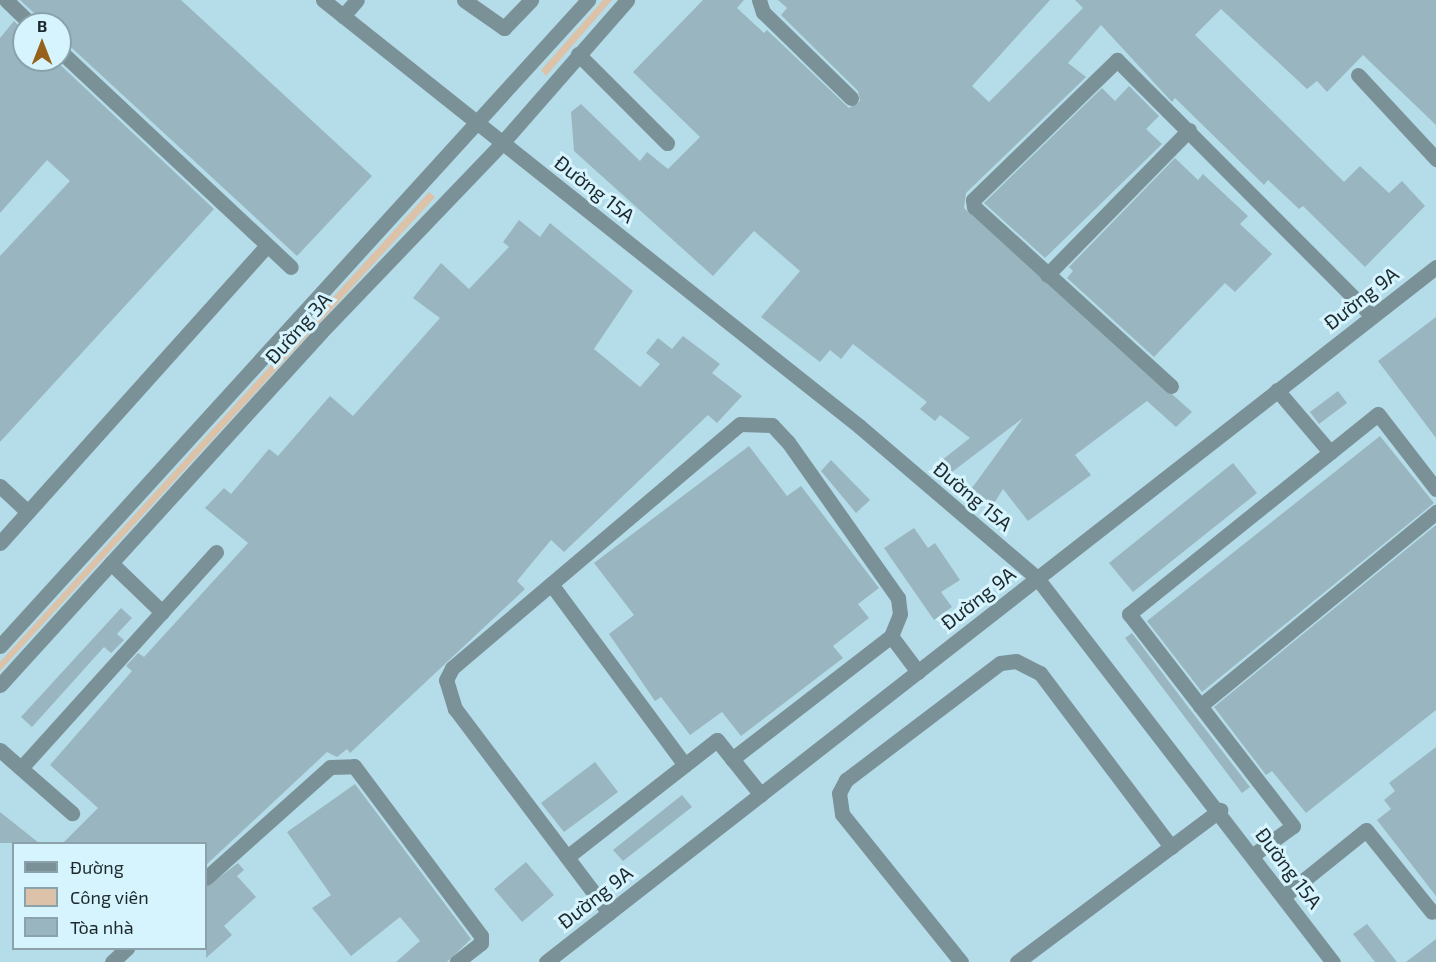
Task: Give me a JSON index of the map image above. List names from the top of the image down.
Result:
{
  "streets": {
    "street": ["Đường 15A", "Đường 9A", "Đường 3A"]
  },
  "crossings": [
    ["Đường 15A", "Đường 9A"],
    ["Đường 15A", "Đường 3A"]
  ],
  "legend": ["Đường", "Công viên", "Tòa nhà"],
  "north": "top"
}
